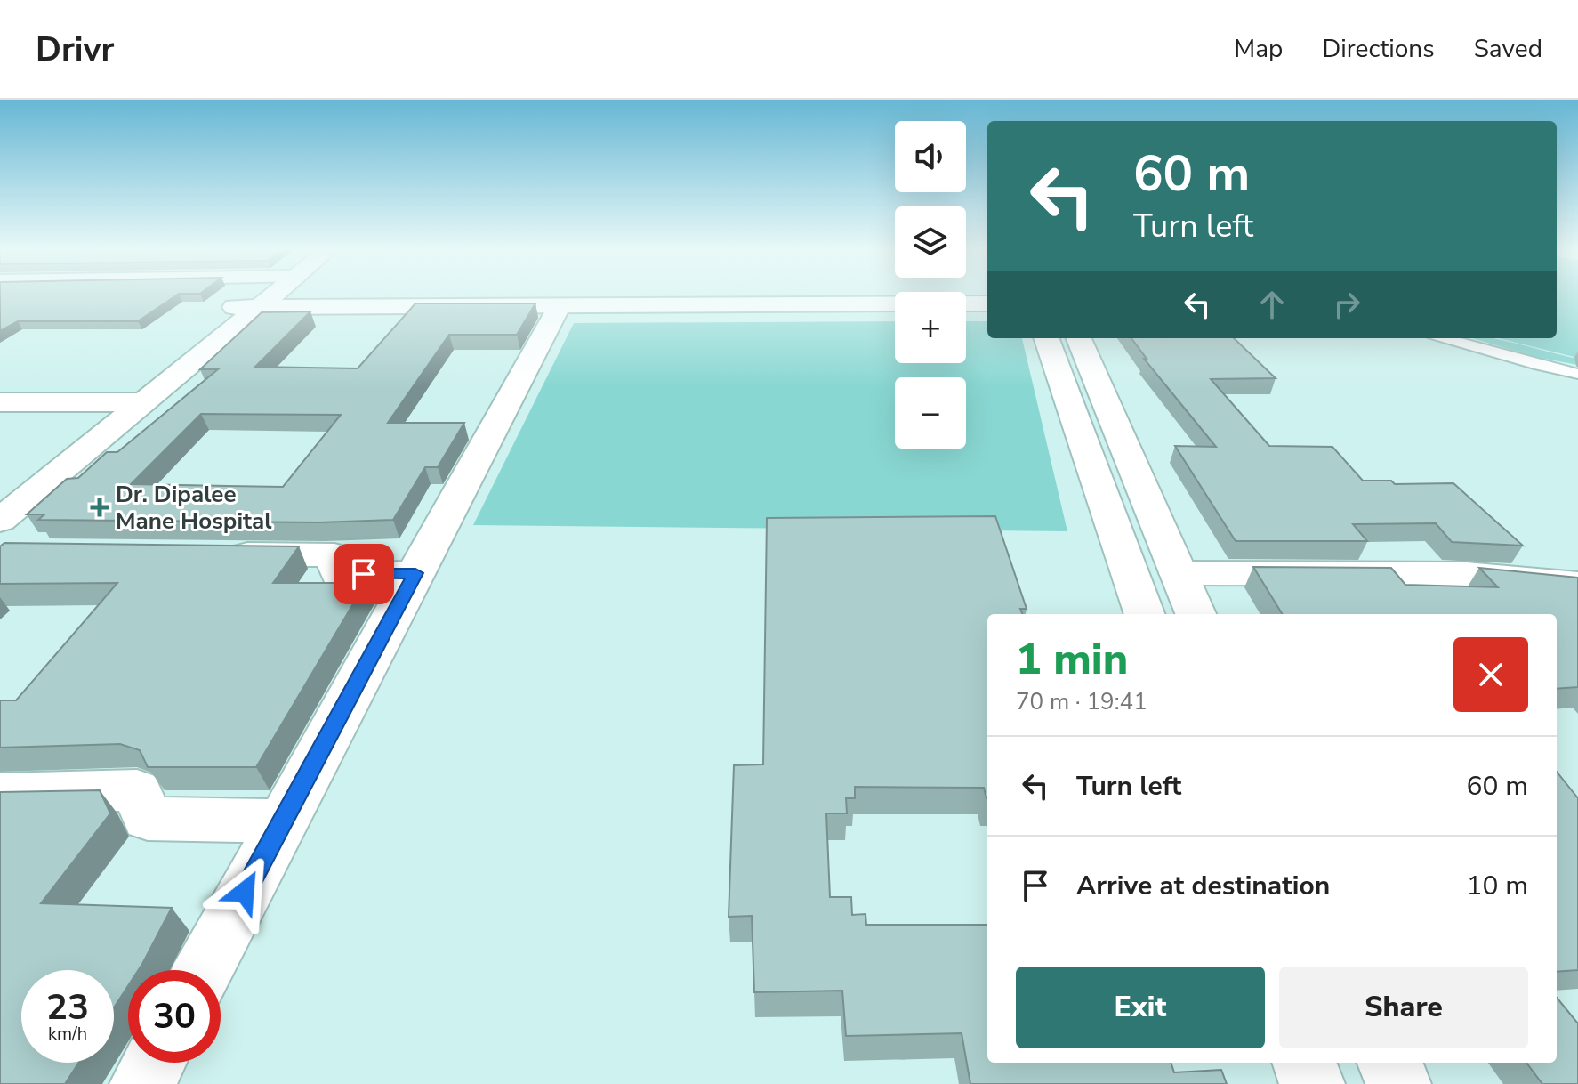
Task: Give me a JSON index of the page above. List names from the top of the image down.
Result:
{
  "places": {
    "health": ["Dr. Dipalee Mane Hospital"]
  },
  "page": {
    "header": "Drivr",
    "nav": ["Map", "Directions", "Saved"],
    "map_buttons": ["+", "−"],
    "turn": ["60 m", "Turn left"],
    "heading": ["1 min", "70 m · 19:41"],
    "list": [
      {
        "name": "Turn left",
        "value": "60 m"
      },
      {
        "name": "Arrive at destination",
        "value": "10 m"
      }
    ],
    "buttons": ["Exit", "Share"],
    "speed": "23 km/h",
    "limit": "30"
  }
}
